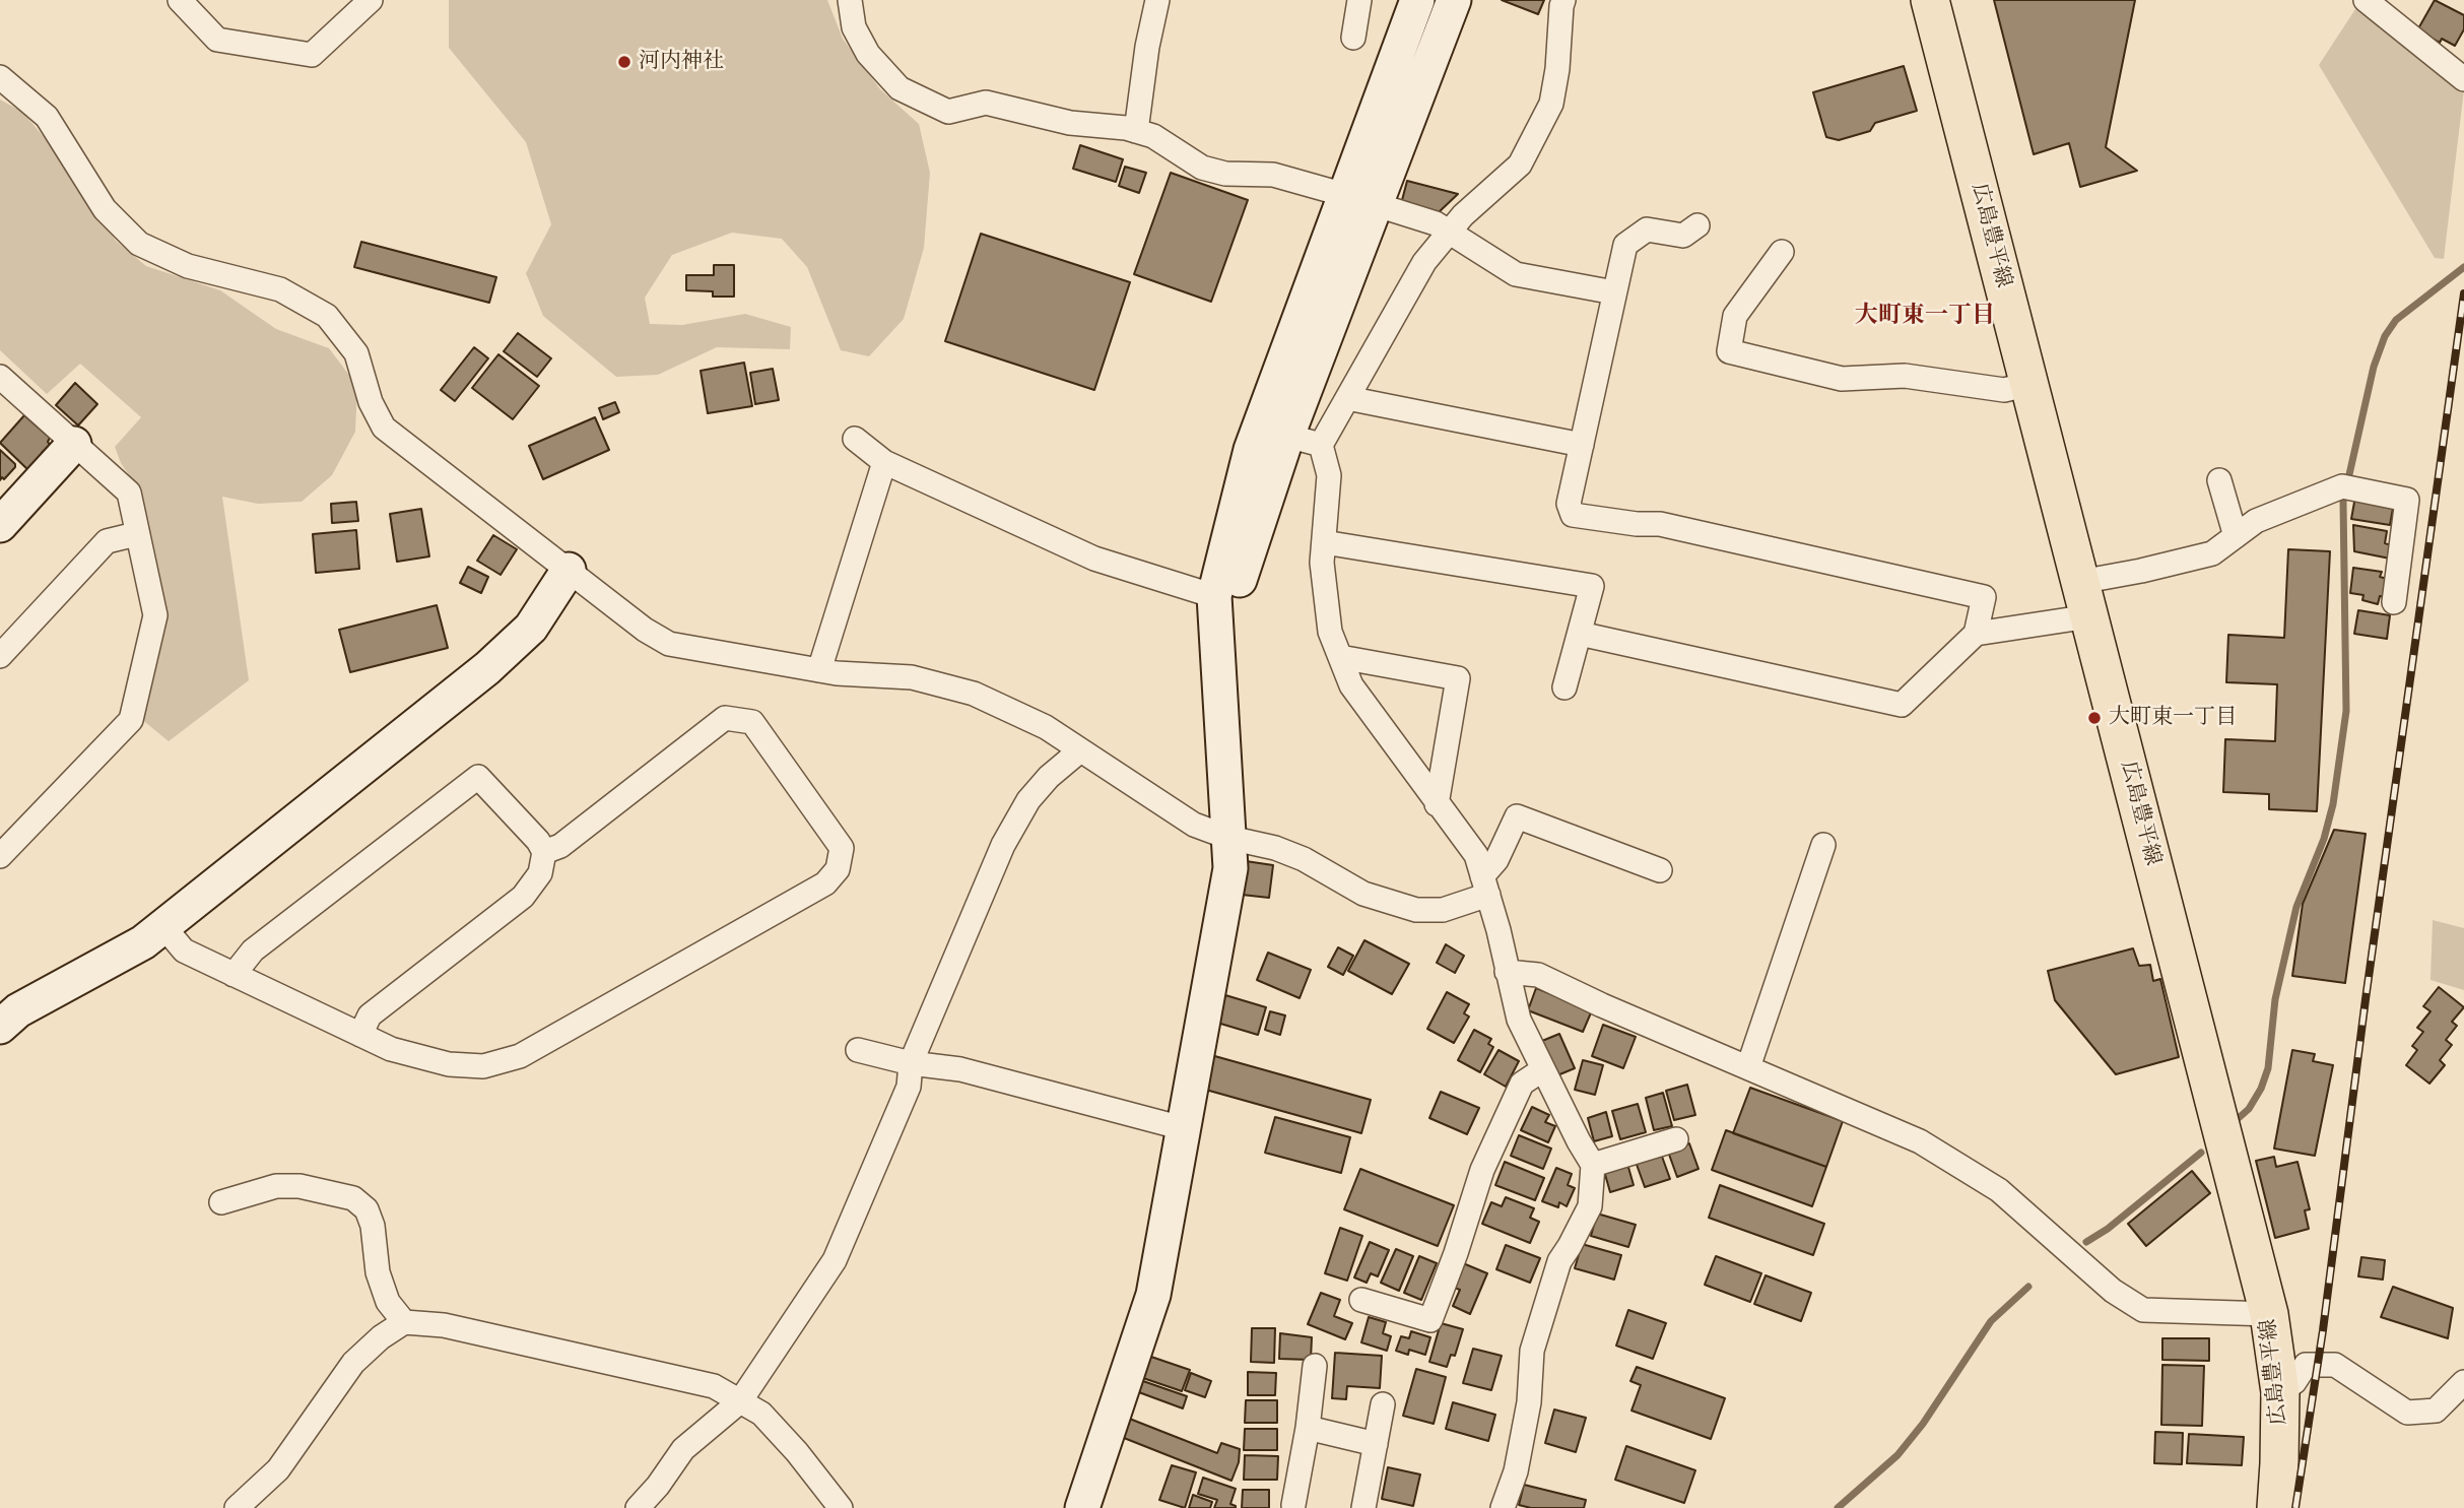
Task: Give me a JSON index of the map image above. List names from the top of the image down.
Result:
{
  "streets": {
    "main road": ["広島豊平線"]
  },
  "districts": ["大町東一丁目"],
  "places": ["河内神社", "大町東一丁目"]
}
